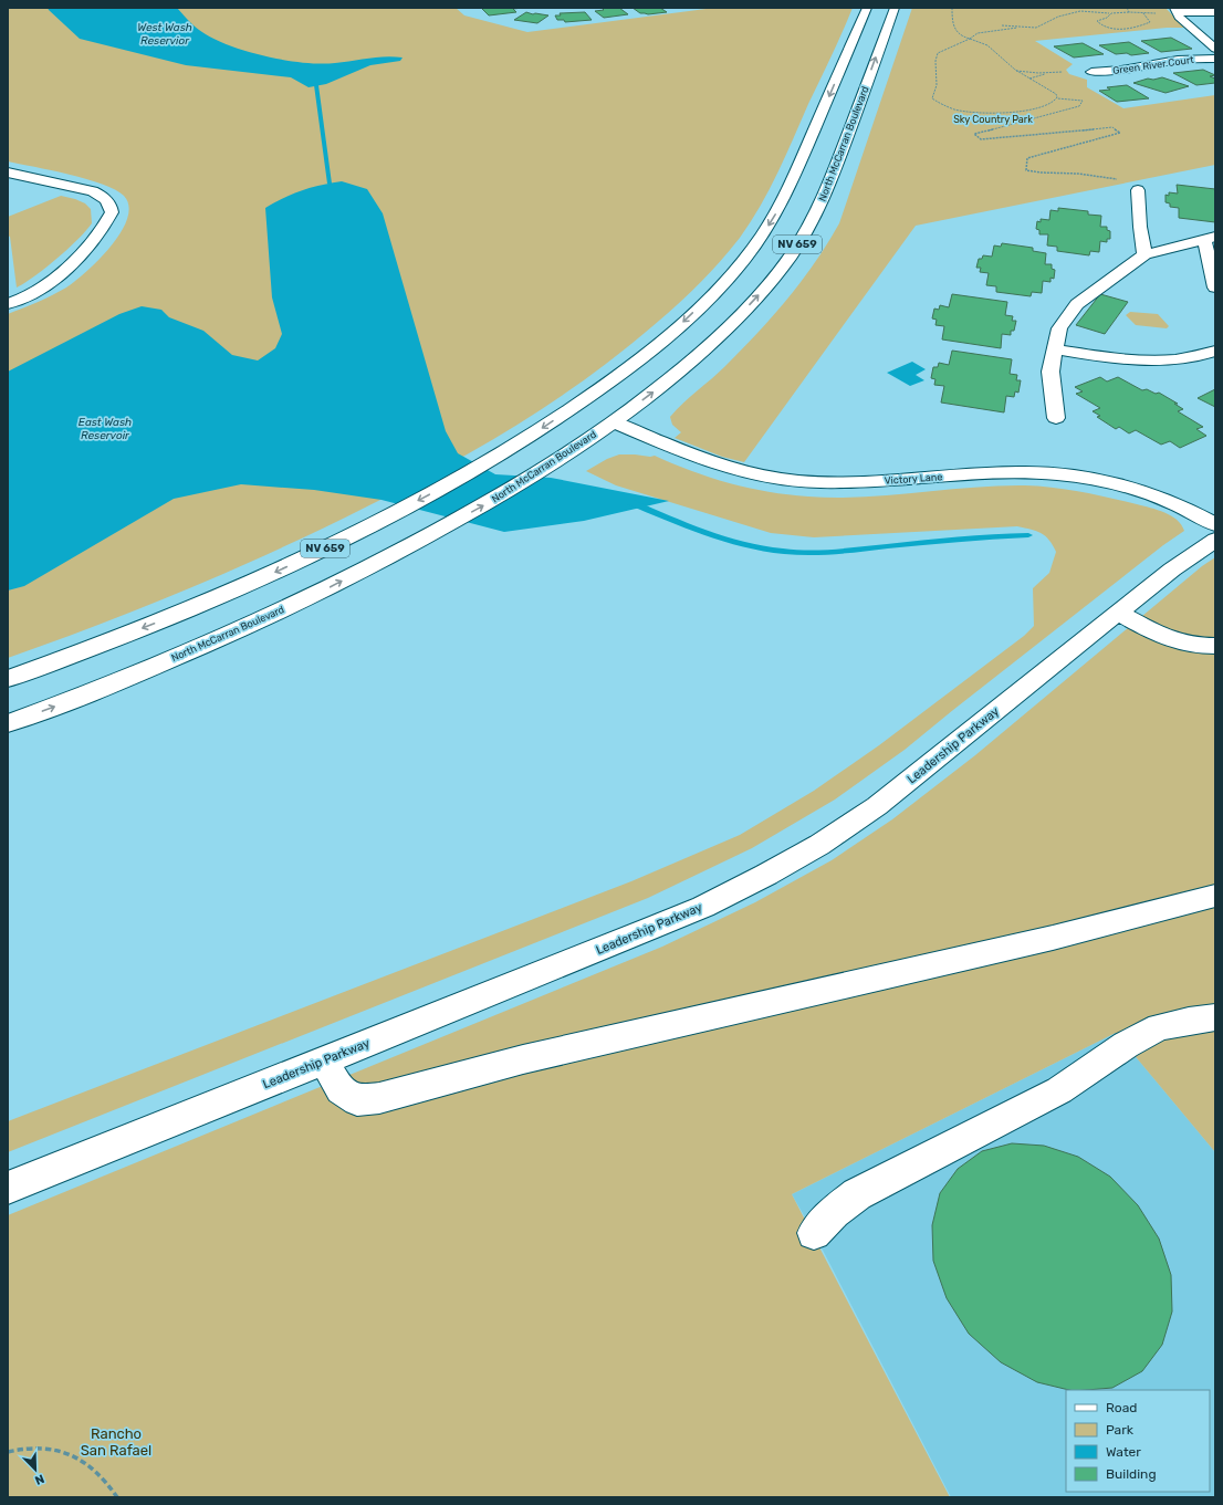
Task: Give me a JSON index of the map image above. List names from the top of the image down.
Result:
{
  "streets": {
    "main road": [
      "Green River Court",
      "North McCarran Boulevard",
      "NV 659",
      "Victory Lane",
      "Leadership Parkway"
    ]
  },
  "crossings": [
    ["North McCarran Boulevard", "Victory Lane"]
  ],
  "water": ["West Wash Reservior", "East Wash Reservoir"],
  "parks": ["Sky Country Park", "Rancho San Rafael"],
  "legend": [
    "Road",
    "Park",
    "Water",
    "Building"
  ],
  "north": "bottom right"
}
